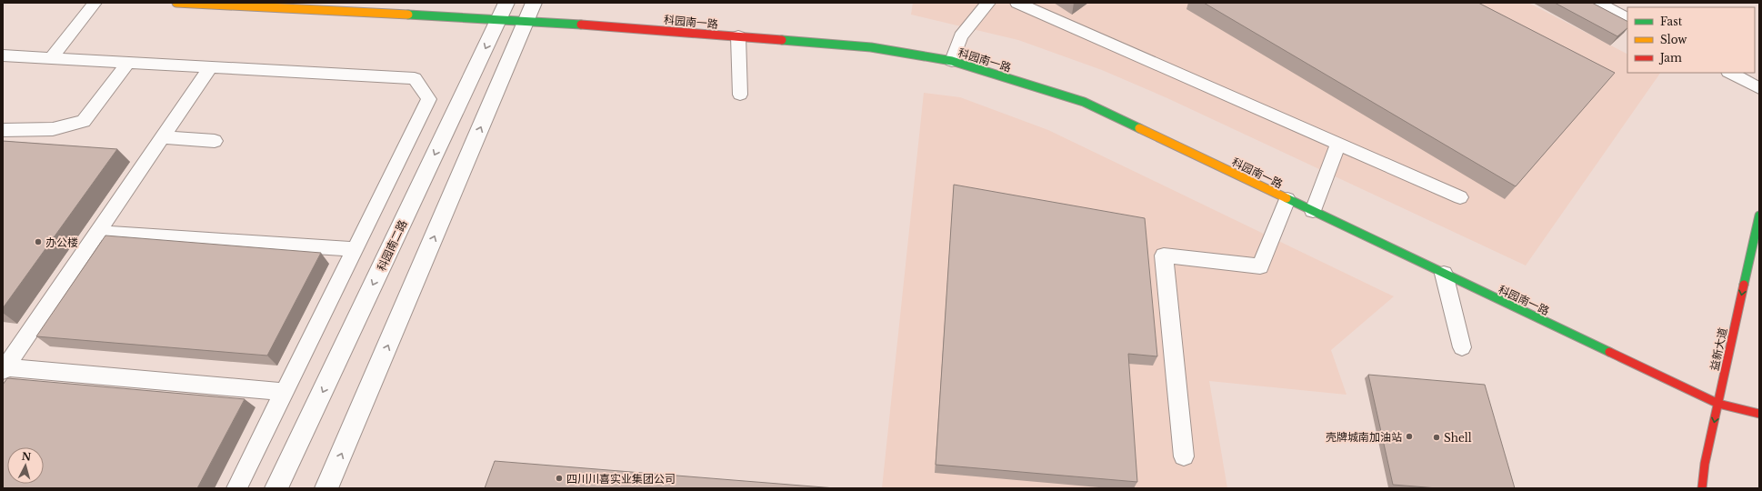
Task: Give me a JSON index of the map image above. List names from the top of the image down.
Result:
{
  "streets": {
    "street": ["科园南一路", "科园南二路", "益新大道"]
  },
  "crossings": [
    ["科园南一路", "科园南二路"],
    ["科园南一路", "益新大道"]
  ],
  "one_way": ["益新大道"],
  "places": [
    "办公楼",
    "壳牌城南加油站",
    "Shell",
    "四川川喜实业集团公司"
  ],
  "legend": ["Fast", "Slow", "Jam"],
  "north": "top"
}
